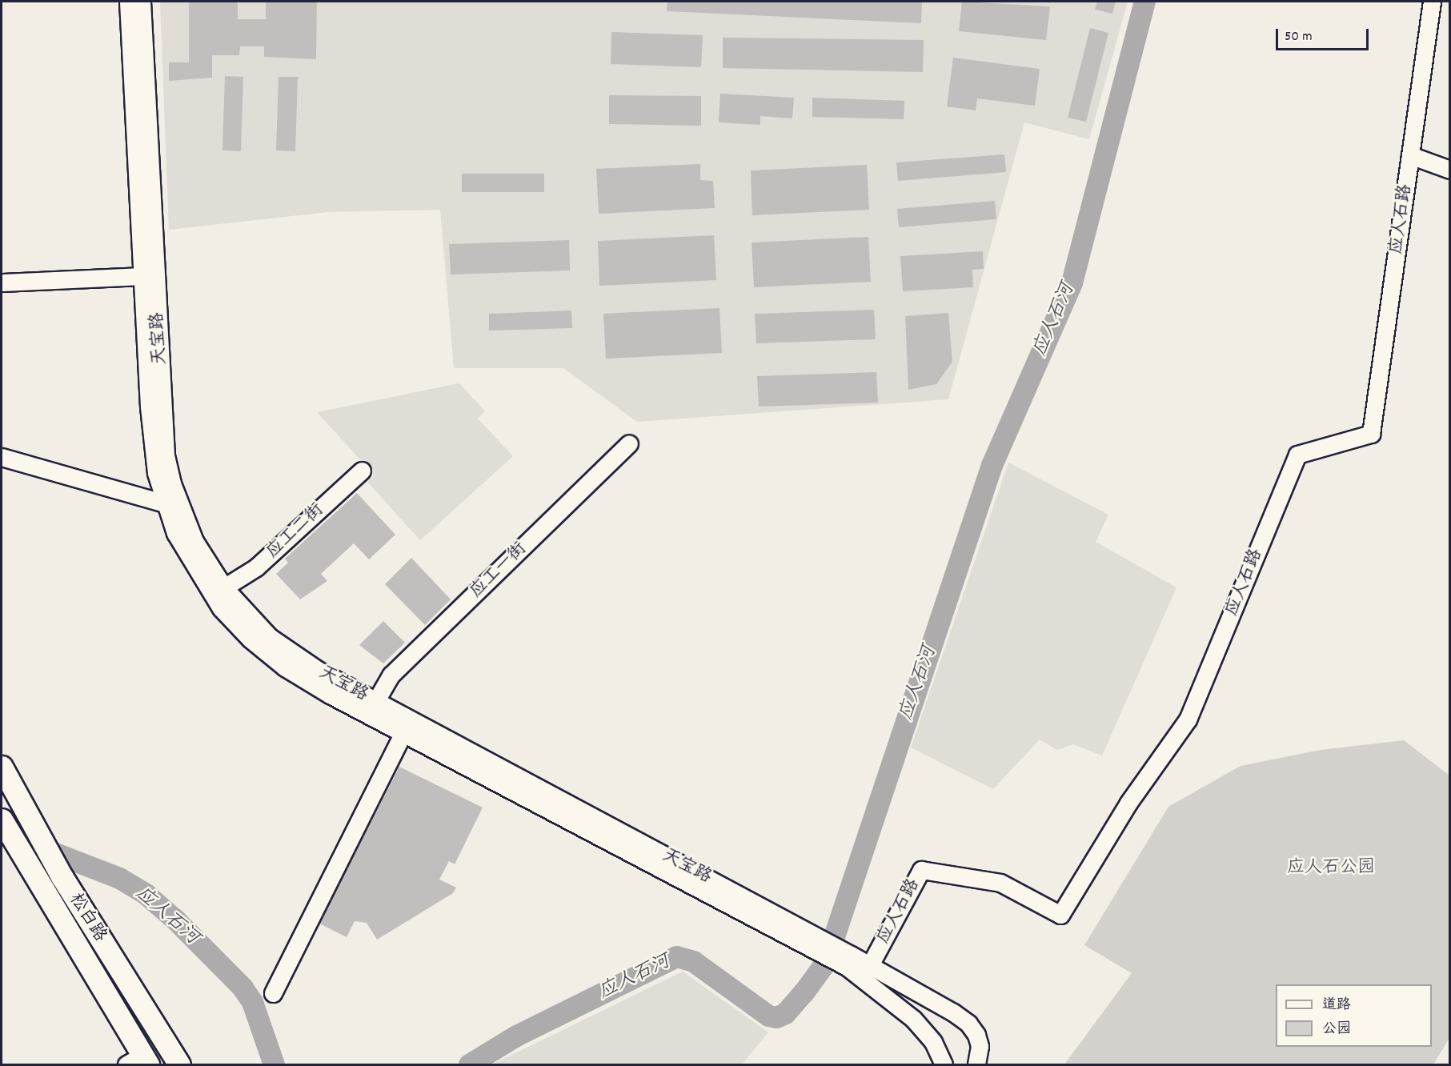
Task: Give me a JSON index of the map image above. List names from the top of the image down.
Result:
{
  "streets": {
    "main road": ["松白路"],
    "street": [
      "应人石路",
      "天宝路",
      "应工二街",
      "应工一街"
    ]
  },
  "crossings": [
    ["应人石路", "天宝路"],
    ["天宝路", "应工二街"],
    ["天宝路", "应工一街"]
  ],
  "water": ["应人石河"],
  "parks": ["应人石公园"],
  "legend": ["道路", "公园"],
  "scale_bar": "50 m"
}
